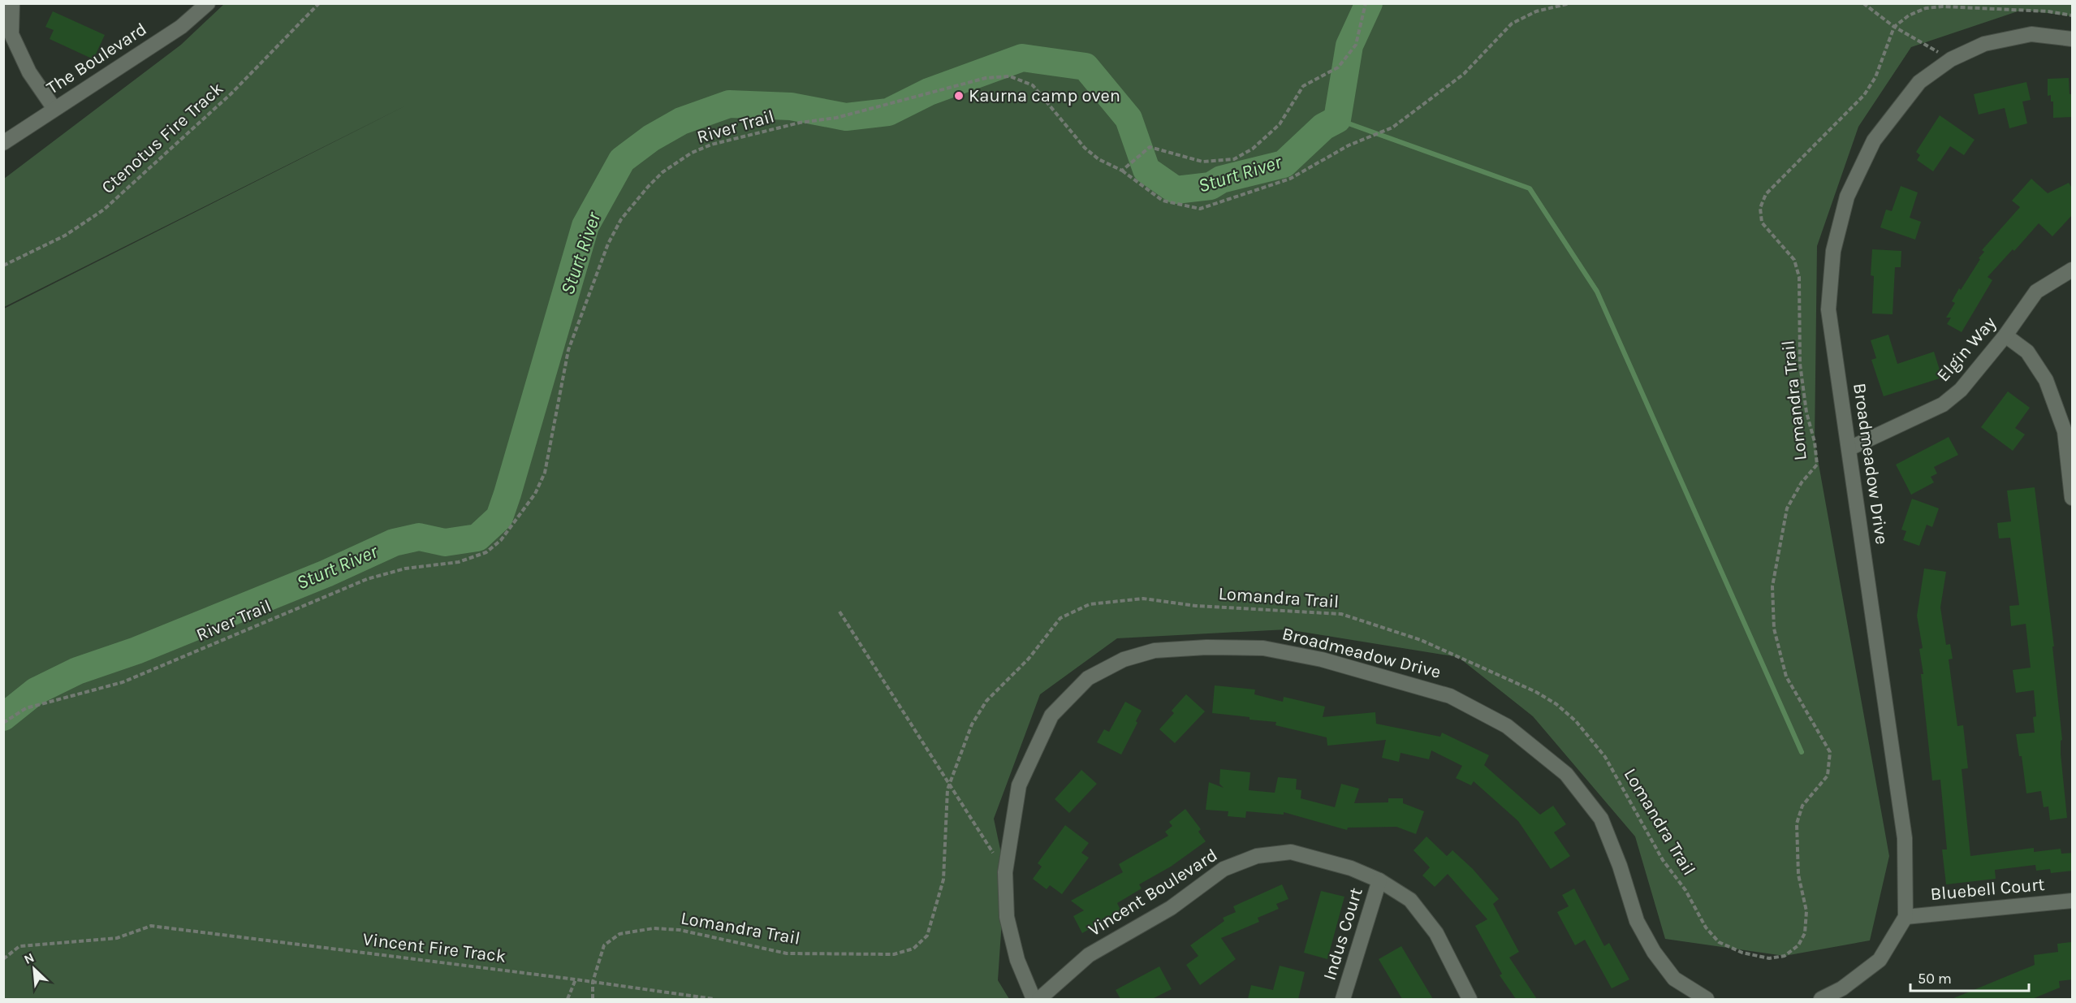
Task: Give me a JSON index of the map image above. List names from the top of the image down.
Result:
{
  "streets": {
    "street": [
      "The Boulevard",
      "Elgin Way",
      "Broadmeadow Drive",
      "Bluebell Court",
      "Vincent Boulevard",
      "Indus Court"
    ],
    "path": [
      "River Trail",
      "Ctenotus Fire Track",
      "Lomandra Trail",
      "Vincent Fire Track"
    ]
  },
  "crossings": [
    ["Elgin Way", "Broadmeadow Drive"],
    ["Lomandra Trail", "Vincent Fire Track"],
    ["Broadmeadow Drive", "Bluebell Court"],
    ["Vincent Boulevard", "Indus Court"]
  ],
  "water": ["Sturt River"],
  "places": ["Kaurna camp oven"],
  "scale_bar": "50 m",
  "north": "top left"
}
